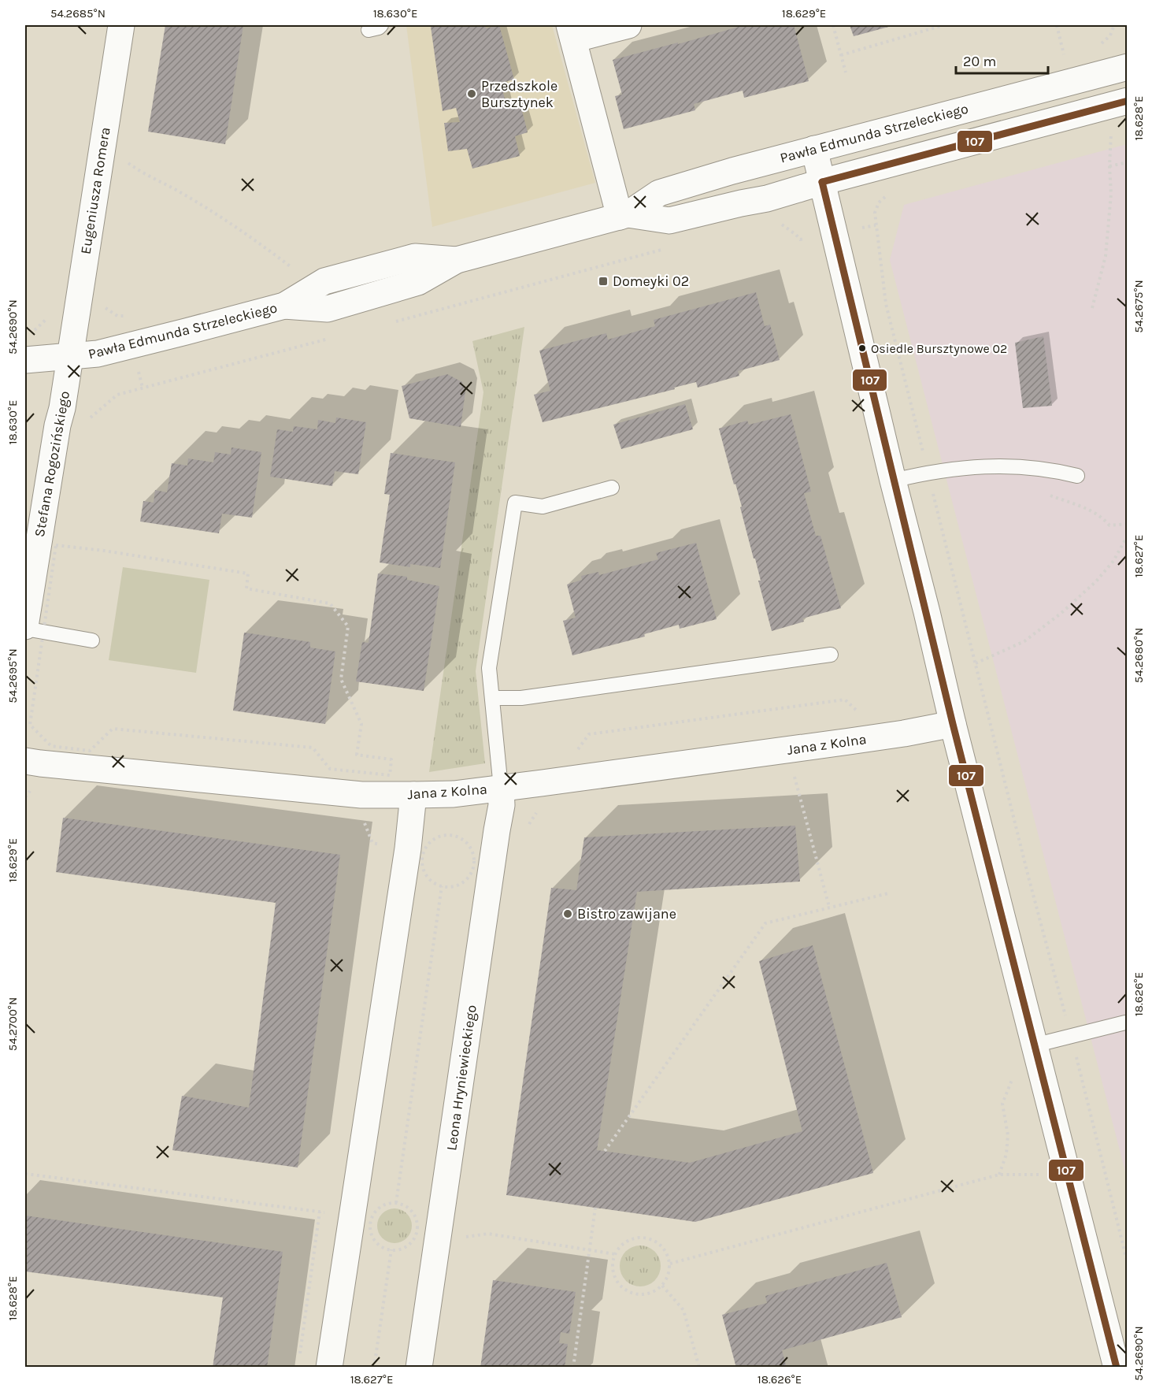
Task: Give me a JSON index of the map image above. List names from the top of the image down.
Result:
{
  "streets": {
    "street": [
      "Pawła Edmunda Strzeleckiego",
      "Eugeniusza Romera",
      "Stefana Rogozińskiego",
      "Jana z Kolna",
      "Leona Hryniewieckiego"
    ]
  },
  "crossings": [
    ["Pawła Edmunda Strzeleckiego", "Eugeniusza Romera"],
    ["Pawła Edmunda Strzeleckiego", "Stefana Rogozińskiego"],
    ["Eugeniusza Romera", "Stefana Rogozińskiego"],
    ["Jana z Kolna", "Leona Hryniewieckiego"]
  ],
  "places": {
    "other": ["Przedszkole Bursztynek", "Osiedle Bursztynowe 02", "Bistro zawijane"],
    "transit": ["Domeyki 02"]
  },
  "lines": ["transit line 107"],
  "scale_bar": "20 m",
  "coordinates": [
    "54.2685°N",
    "18.630°E",
    "18.629°E",
    "18.628°E",
    "54.2675°N",
    "54.2690°N",
    "18.627°E",
    "54.2680°N",
    "54.2695°N",
    "18.626°E",
    "54.2700°N"
  ]
}
